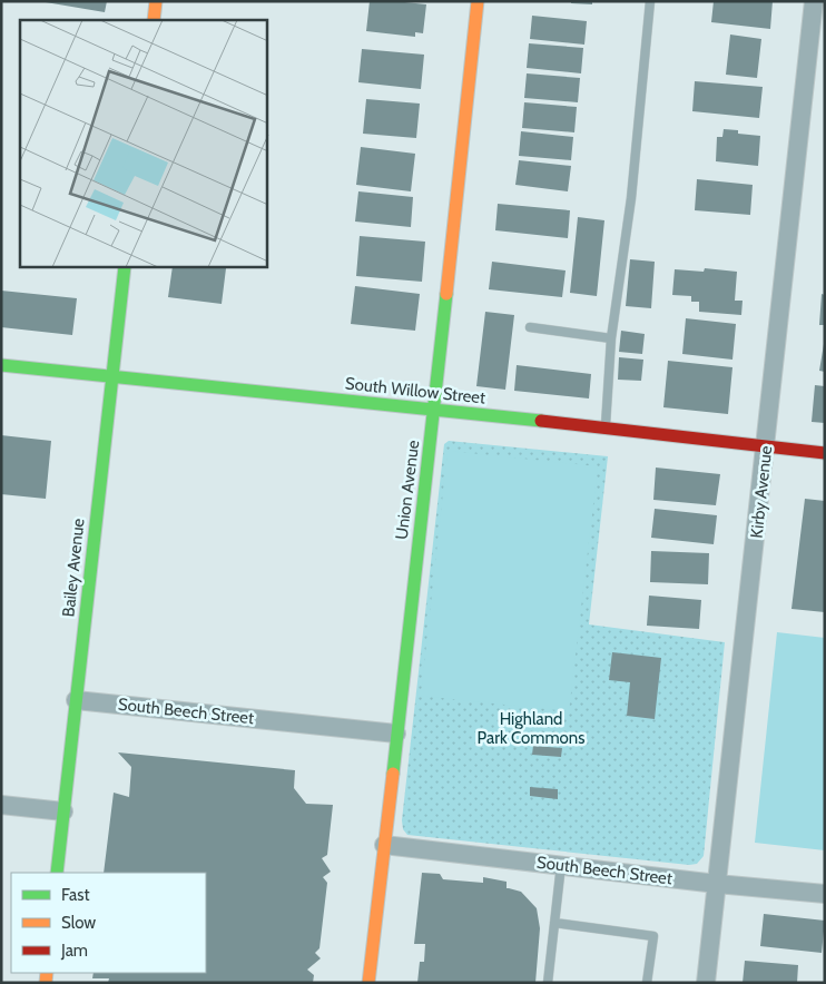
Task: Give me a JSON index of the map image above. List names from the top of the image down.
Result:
{
  "streets": {
    "main road": ["South Willow Street", "Union Avenue", "Bailey Avenue"],
    "street": ["Kirby Avenue", "South Beech Street"]
  },
  "crossings": [
    ["South Willow Street", "Union Avenue"],
    ["South Willow Street", "Kirby Avenue"],
    ["South Willow Street", "Bailey Avenue"],
    ["Union Avenue", "South Beech Street"],
    ["Kirby Avenue", "South Beech Street"],
    ["Bailey Avenue", "South Beech Street"]
  ],
  "parks": ["Highland Park Commons"],
  "legend": ["Fast", "Slow", "Jam"]
}
